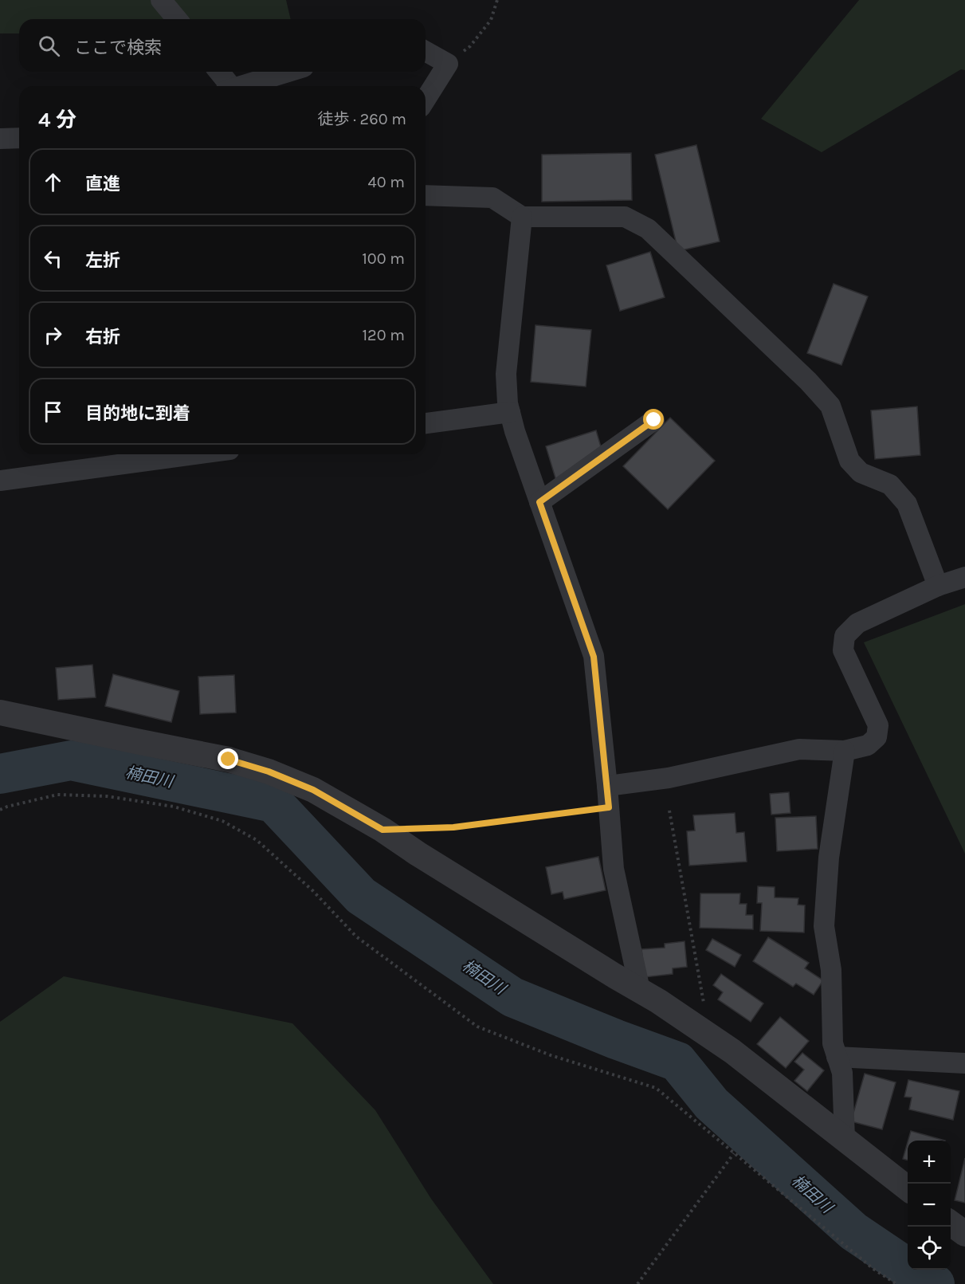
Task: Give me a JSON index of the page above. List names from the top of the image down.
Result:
{
  "water": ["楠田川"],
  "page": {
    "search": "ここで検索",
    "heading": ["4 分", "徒歩 · 260 m"],
    "list": [
      ["直進", "40 m"],
      ["左折", "100 m"],
      ["右折", "120 m"],
      "目的地に到着"
    ],
    "map_buttons": ["+", "−"]
  }
}
